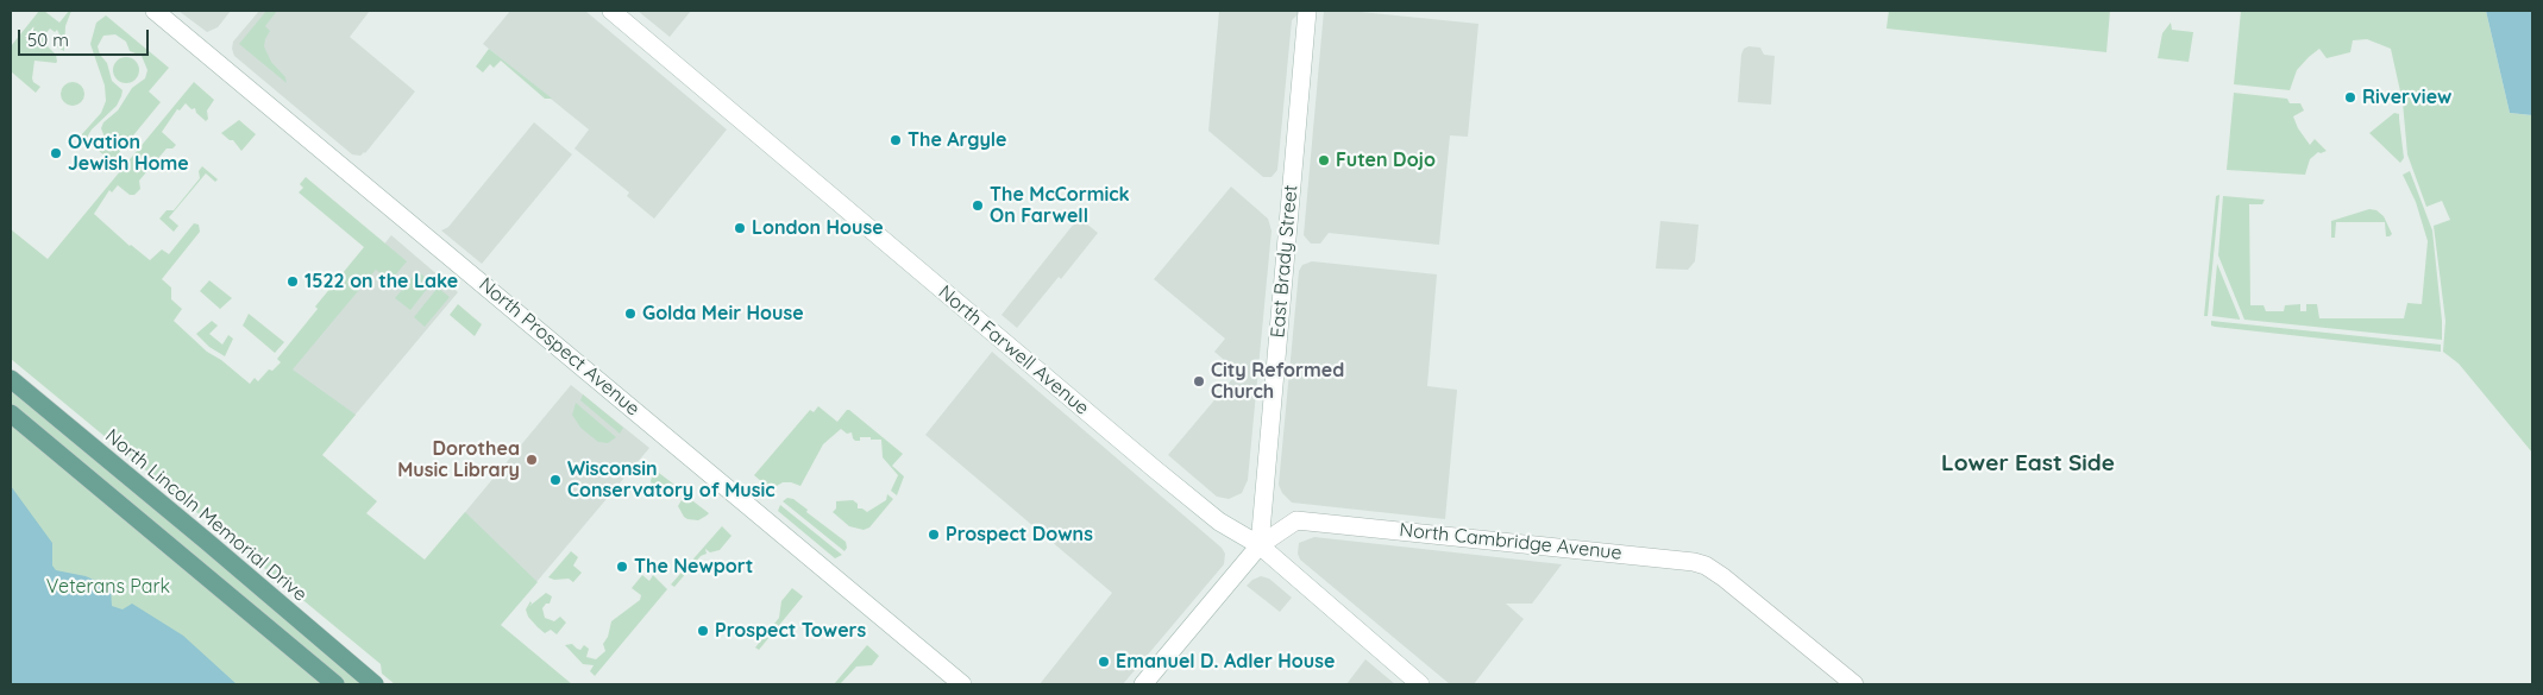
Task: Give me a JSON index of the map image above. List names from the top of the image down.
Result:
{
  "streets": {
    "main road": [
      "East Brady Street",
      "North Prospect Avenue",
      "North Farwell Avenue",
      "North Lincoln Memorial Drive",
      "North Cambridge Avenue"
    ]
  },
  "crossings": [
    ["East Brady Street", "North Farwell Avenue"],
    ["East Brady Street", "North Cambridge Avenue"],
    ["North Farwell Avenue", "North Cambridge Avenue"]
  ],
  "districts": ["Lower East Side"],
  "parks": ["Veterans Park"],
  "places": [
    "Riverview",
    "The Argyle",
    "Ovation Jewish Home",
    "Futen Dojo",
    "The McCormick On Farwell",
    "London House",
    "1522 on the Lake",
    "Golda Meir House",
    "City Reformed Church",
    "Dorothea Music Library",
    "Wisconsin Conservatory of Music",
    "Prospect Downs",
    "The Newport",
    "Prospect Towers",
    "Emanuel D. Adler House"
  ],
  "scale_bar": "50 m"
}
